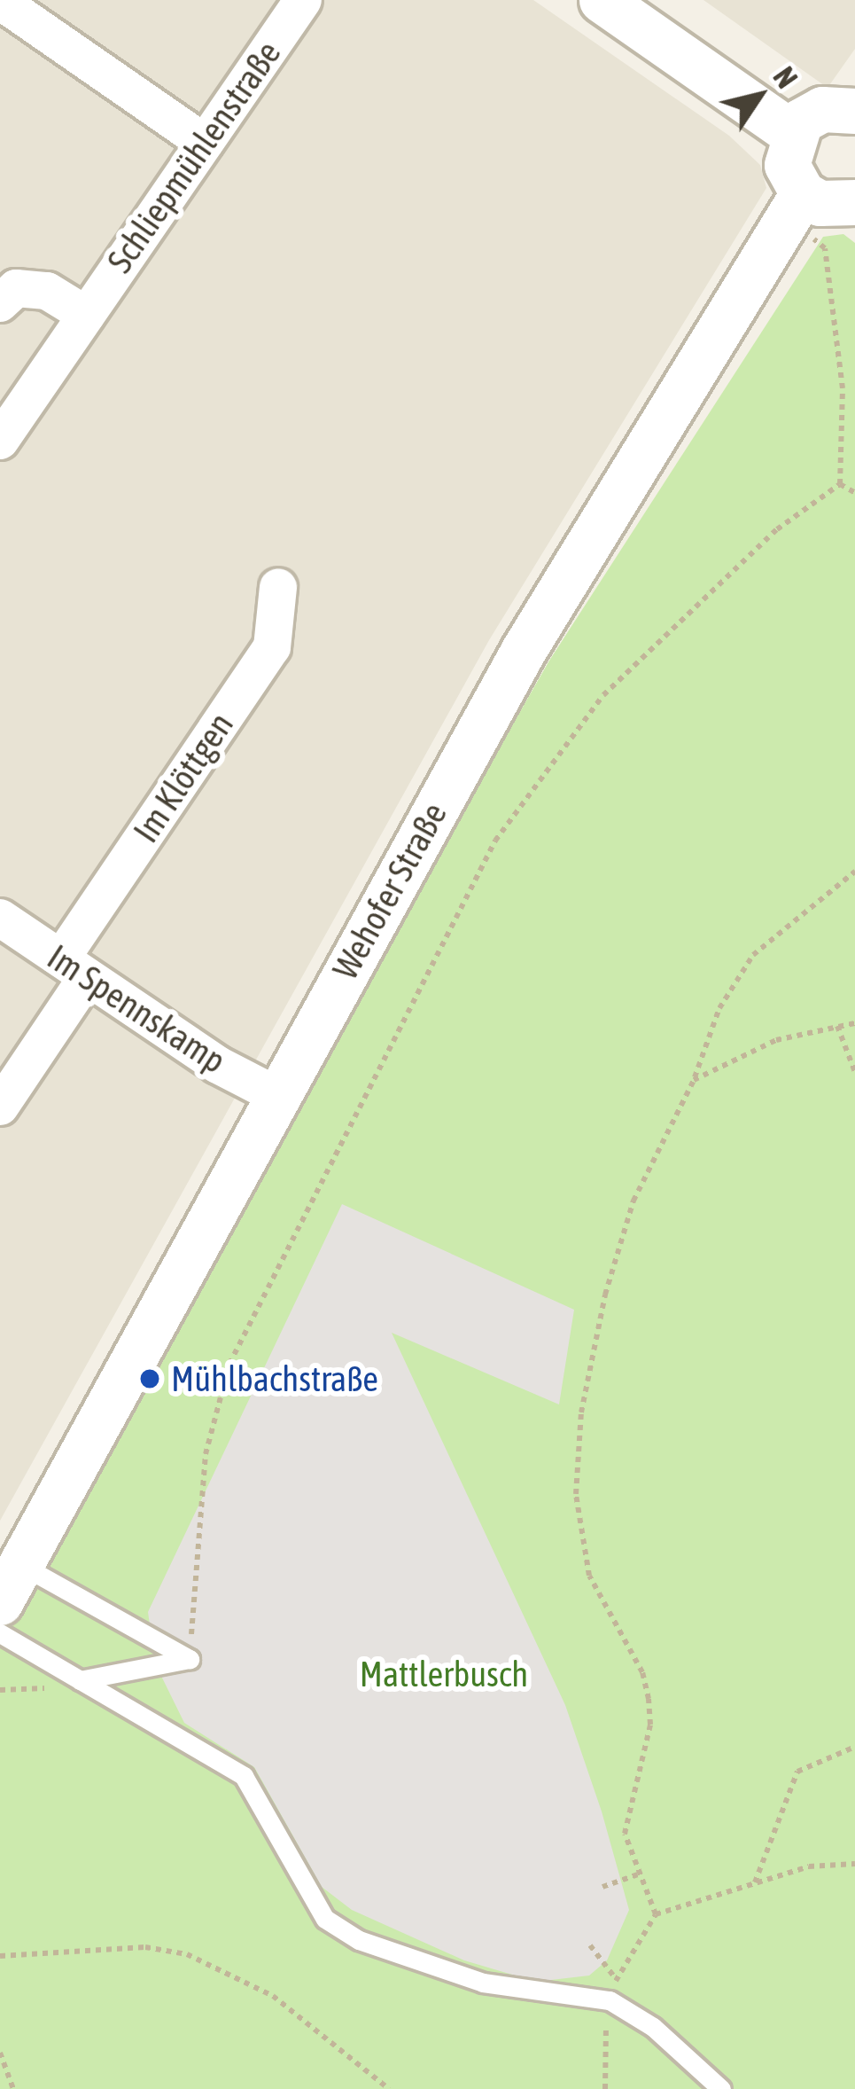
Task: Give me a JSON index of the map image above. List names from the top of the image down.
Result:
{
  "streets": {
    "street": [
      "Schliepmühlenstraße",
      "Im Klöttgen",
      "Wehofer Straße",
      "Im Spennskamp"
    ]
  },
  "crossings": [
    ["Im Klöttgen", "Im Spennskamp"],
    ["Wehofer Straße", "Im Spennskamp"]
  ],
  "parks": ["Mattlerbusch"],
  "places": ["Mühlbachstraße"],
  "north": "top right"
}
